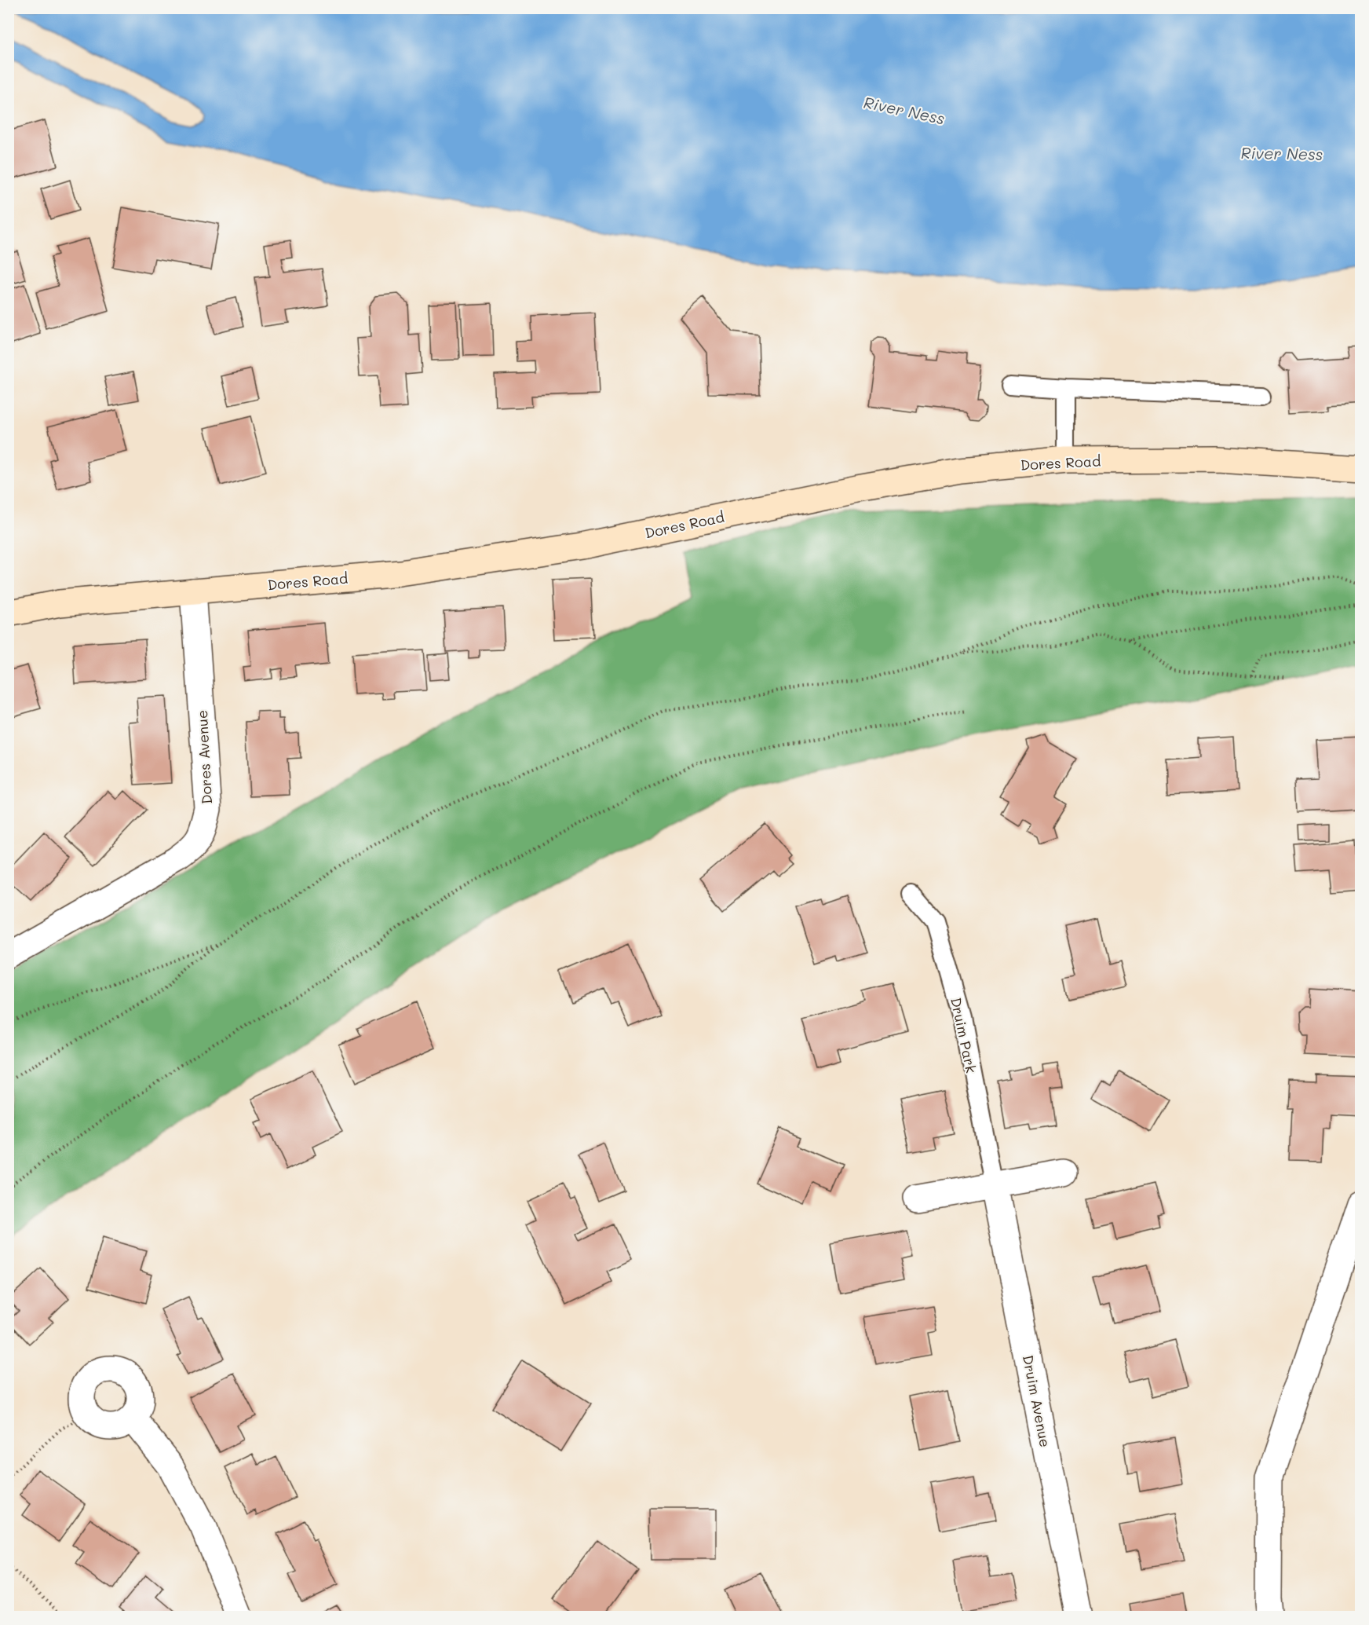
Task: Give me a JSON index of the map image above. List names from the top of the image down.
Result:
{
  "streets": {
    "main road": ["Dores Road"],
    "street": ["Dores Avenue", "Druim Avenue"],
    "lane": ["Druim Park"]
  },
  "crossings": [
    ["Dores Road", "Dores Avenue"],
    ["Druim Park", "Druim Avenue"]
  ],
  "water": ["River Ness"]
}
